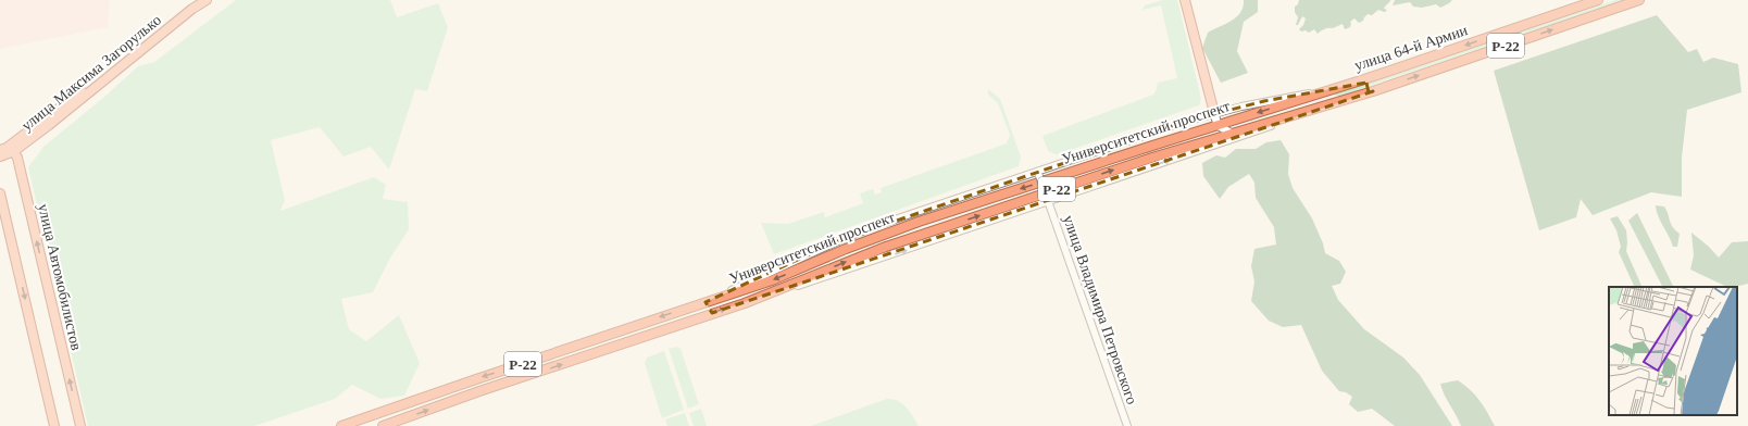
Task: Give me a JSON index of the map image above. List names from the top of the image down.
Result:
{
  "streets": {
    "highway": ["Р-22", "улица 64-й Армии", "Университетский проспект"],
    "main road": ["улица Максима Загорулько", "улица Автомобилистов"],
    "street": ["улица Владимира Петровского"]
  },
  "crossings": [
    ["улица 64-й Армии", "Университетский проспект"],
    ["улица Максима Загорулько", "улица Автомобилистов"],
    ["Университетский проспект", "улица Владимира Петровского"]
  ]
}
